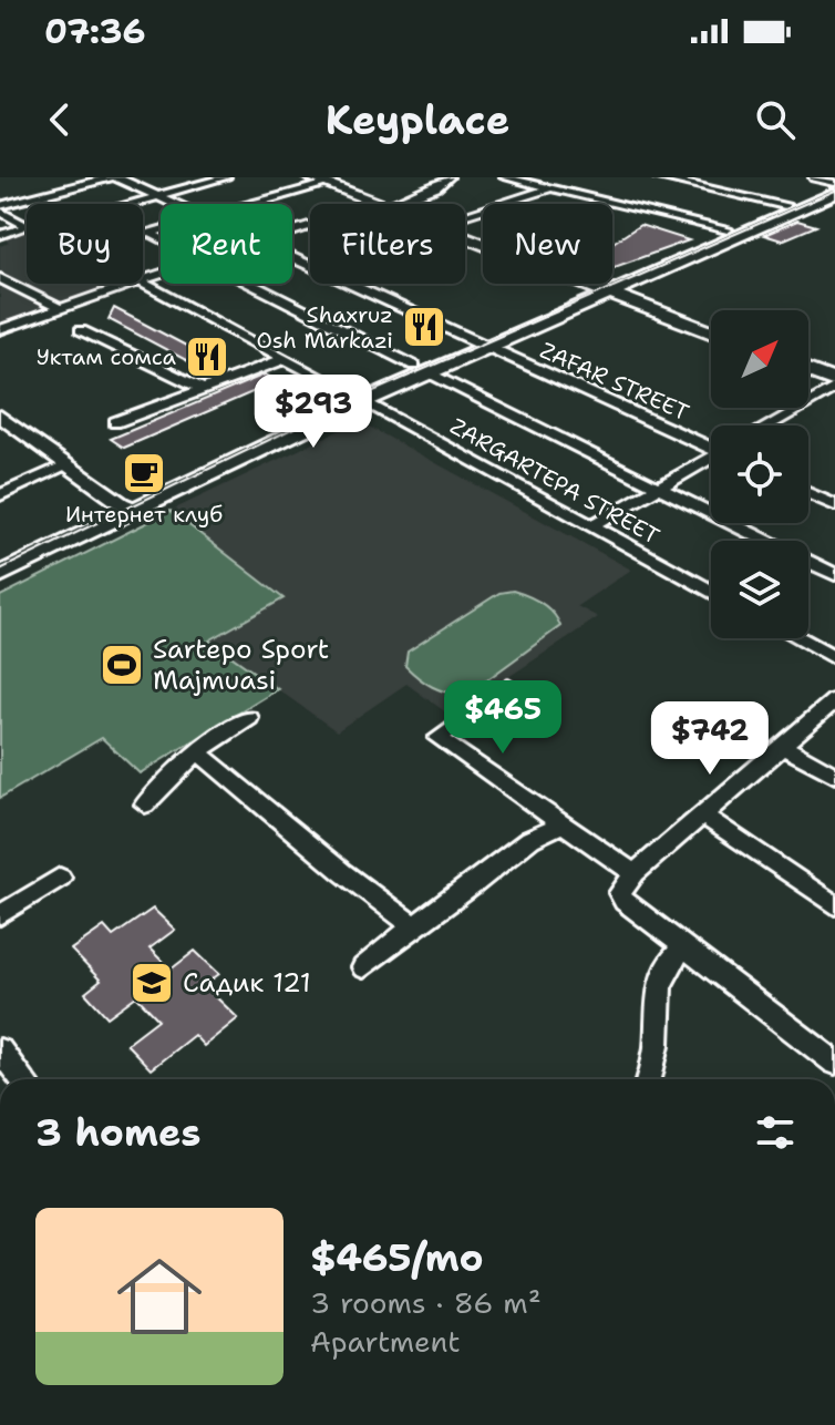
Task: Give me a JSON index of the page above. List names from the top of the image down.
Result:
{
  "streets": {
    "street": ["ZAFAR STREET", "ZARGARTEPA STREET"]
  },
  "crossings": [
    ["ZAFAR STREET", "ZARGARTEPA STREET"]
  ],
  "places": {
    "restaurant": ["Shaxruz Osh Markazi", "Уктам сомса"],
    "cafe": ["Интернет клуб"],
    "sports": ["Sartepo Sport Majmuasi"],
    "school or university": ["Садик 121"]
  },
  "north": "top right",
  "page": {
    "status": "07:36",
    "header": "Keyplace",
    "chip": [
      "Buy",
      "Rent",
      "Filters",
      "New"
    ],
    "price": ["$293", "$465", "$742"],
    "heading": "3 homes",
    "list": [
      {
        "name": "$465/mo",
        "note": "3 rooms · 86 m² · Apartment"
      }
    ]
  }
}
